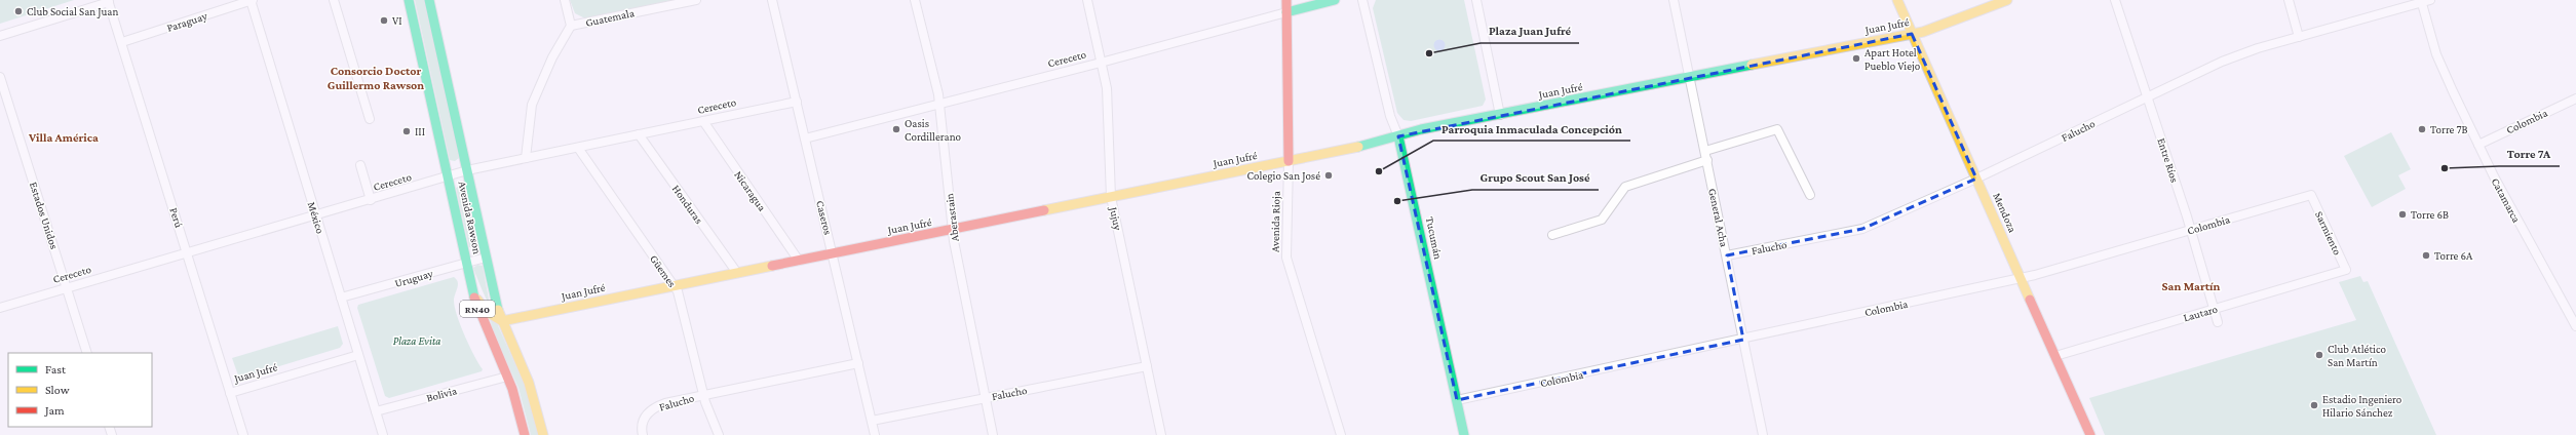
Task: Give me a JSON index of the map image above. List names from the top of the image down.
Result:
{
  "streets": {
    "main road": [
      "Juan Jufré",
      "Cereceto",
      "Mendoza",
      "Avenida Rawson",
      "Avenida Rioja",
      "Tucumán",
      "RN40"
    ],
    "street": [
      "Guatemala",
      "Paraguay",
      "Colombia",
      "Falucho",
      "Entre Ríos",
      "Nicaragua",
      "Catamarca",
      "Honduras",
      "Estados Unidos",
      "Perú",
      "México",
      "Caseros",
      "Aberastain",
      "General Acha",
      "Jujuy",
      "Sarmiento",
      "Güemes",
      "Uruguay",
      "Lautaro",
      "Bolivia"
    ]
  },
  "crossings": [
    ["Paraguay", "Perú"],
    ["Paraguay", "México"],
    ["Juan Jufré", "Nicaragua"],
    ["Juan Jufré", "Honduras"],
    ["Juan Jufré", "Mendoza"],
    ["Juan Jufré", "Perú"],
    ["Juan Jufré", "México"],
    ["Juan Jufré", "Avenida Rawson"],
    ["Juan Jufré", "Caseros"],
    ["Juan Jufré", "Aberastain"],
    ["Juan Jufré", "General Acha"],
    ["Juan Jufré", "Jujuy"],
    ["Juan Jufré", "Avenida Rioja"],
    ["Juan Jufré", "Tucumán"],
    ["Juan Jufré", "Güemes"],
    ["Cereceto", "Nicaragua"],
    ["Cereceto", "Honduras"],
    ["Cereceto", "Estados Unidos"],
    ["Cereceto", "Perú"],
    ["Cereceto", "México"],
    ["Cereceto", "Avenida Rawson"],
    ["Cereceto", "Caseros"],
    ["Cereceto", "Aberastain"],
    ["Cereceto", "Jujuy"],
    ["Cereceto", "Avenida Rioja"],
    ["Cereceto", "Güemes"],
    ["Colombia", "Entre Ríos"],
    ["Colombia", "Catamarca"],
    ["Colombia", "Mendoza"],
    ["Colombia", "General Acha"],
    ["Colombia", "Sarmiento"],
    ["Colombia", "Tucumán"],
    ["Falucho", "Entre Ríos"],
    ["Falucho", "Catamarca"],
    ["Falucho", "Mendoza"],
    ["Falucho", "Caseros"],
    ["Falucho", "Aberastain"],
    ["Falucho", "General Acha"],
    ["Falucho", "Jujuy"],
    ["Falucho", "Güemes"],
    ["Entre Ríos", "Lautaro"],
    ["Mendoza", "Lautaro"],
    ["México", "Uruguay"],
    ["México", "Bolivia"],
    ["Avenida Rawson", "Uruguay"],
    ["Avenida Rawson", "Bolivia"],
    ["Sarmiento", "Lautaro"]
  ],
  "districts": ["Consorcio Doctor Guillermo Rawson", "Villa América", "San Martín"],
  "parks": ["Plaza Evita"],
  "places": [
    "Club Social San Juan",
    "VI",
    "Plaza Juan Jufré",
    "Apart Hotel Pueblo Viejo",
    "Oasis Cordillerano",
    "Torre 7B",
    "III",
    "Torre 7A",
    "Parroquia Inmaculada Concepción",
    "Colegio San José",
    "Grupo Scout San José",
    "Torre 6B",
    "Torre 6A",
    "Club Atlético San Martín",
    "Estadio Ingeniero Hilario Sánchez"
  ],
  "legend": ["Fast", "Slow", "Jam"]
}
